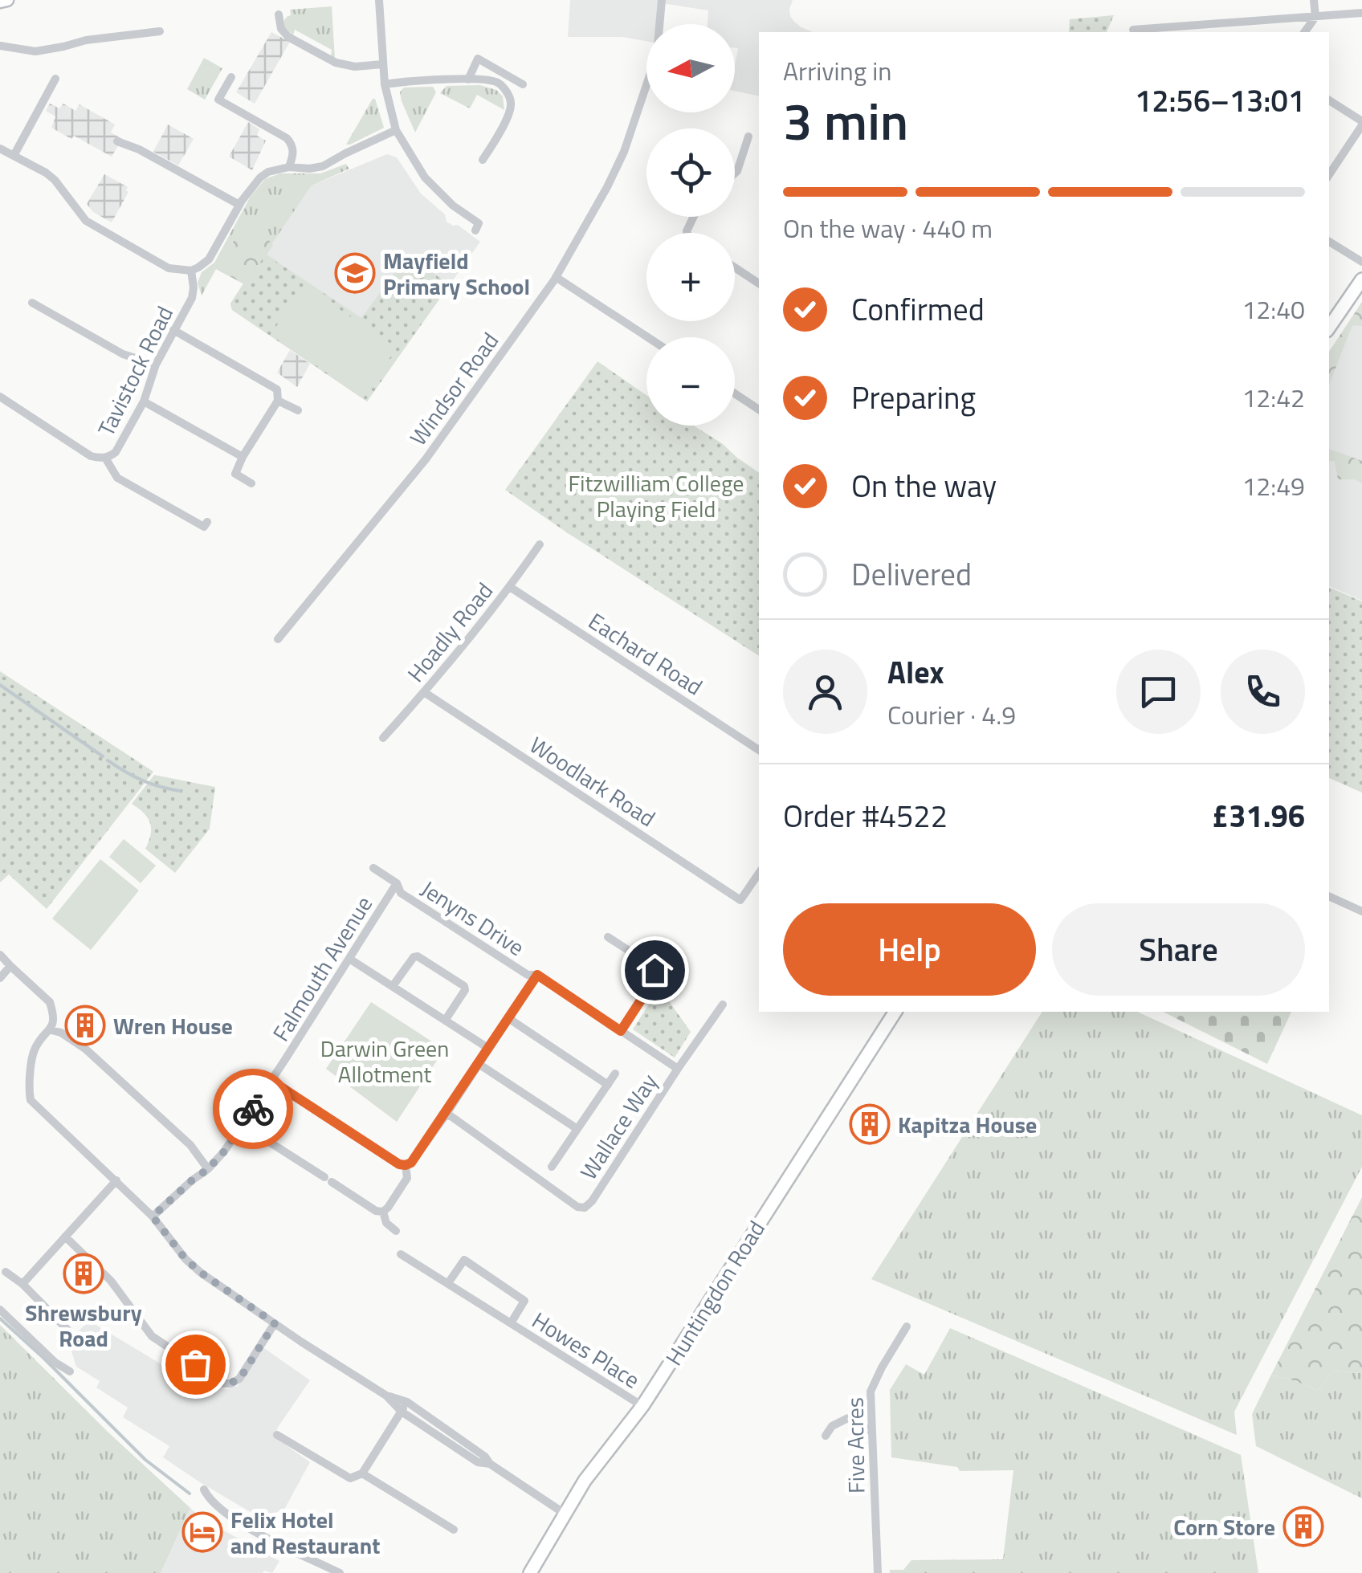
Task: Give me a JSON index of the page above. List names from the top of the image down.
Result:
{
  "streets": {
    "main road": ["Huntingdon Road"],
    "street": [
      "Tavistock Road",
      "Windsor Road",
      "Hoadly Road",
      "Eachard Road",
      "Woodlark Road",
      "Jenyns Drive",
      "Falmouth Avenue",
      "Wallace Way",
      "Howes Place",
      "Five Acres"
    ]
  },
  "crossings": [
    ["Hoadly Road", "Eachard Road"],
    ["Hoadly Road", "Woodlark Road"],
    ["Jenyns Drive", "Falmouth Avenue"],
    ["Jenyns Drive", "Wallace Way"],
    ["Huntingdon Road", "Howes Place"]
  ],
  "parks": ["Fitzwilliam College Playing Field", "Darwin Green Allotment"],
  "places": {
    "school or university": ["Mayfield Primary School"],
    "building": [
      "Wren House",
      "Kapitza House",
      "Shrewsbury Road",
      "Corn Store"
    ],
    "hotel": ["Felix Hotel and Restaurant"]
  },
  "north": "left",
  "page": {
    "map_buttons": ["+", "−"],
    "heading": ["3 min", "Arriving in", "12:56–13:01"],
    "panel": [
      "Alex",
      "Courier · 4.9",
      "Order #4522",
      "£31.96"
    ],
    "bar": "On the way · 440 m",
    "list": [
      ["Confirmed", "12:40"],
      ["Preparing", "12:42"],
      ["On the way", "12:49"],
      "Delivered"
    ],
    "buttons": ["Help", "Share"]
  }
}
